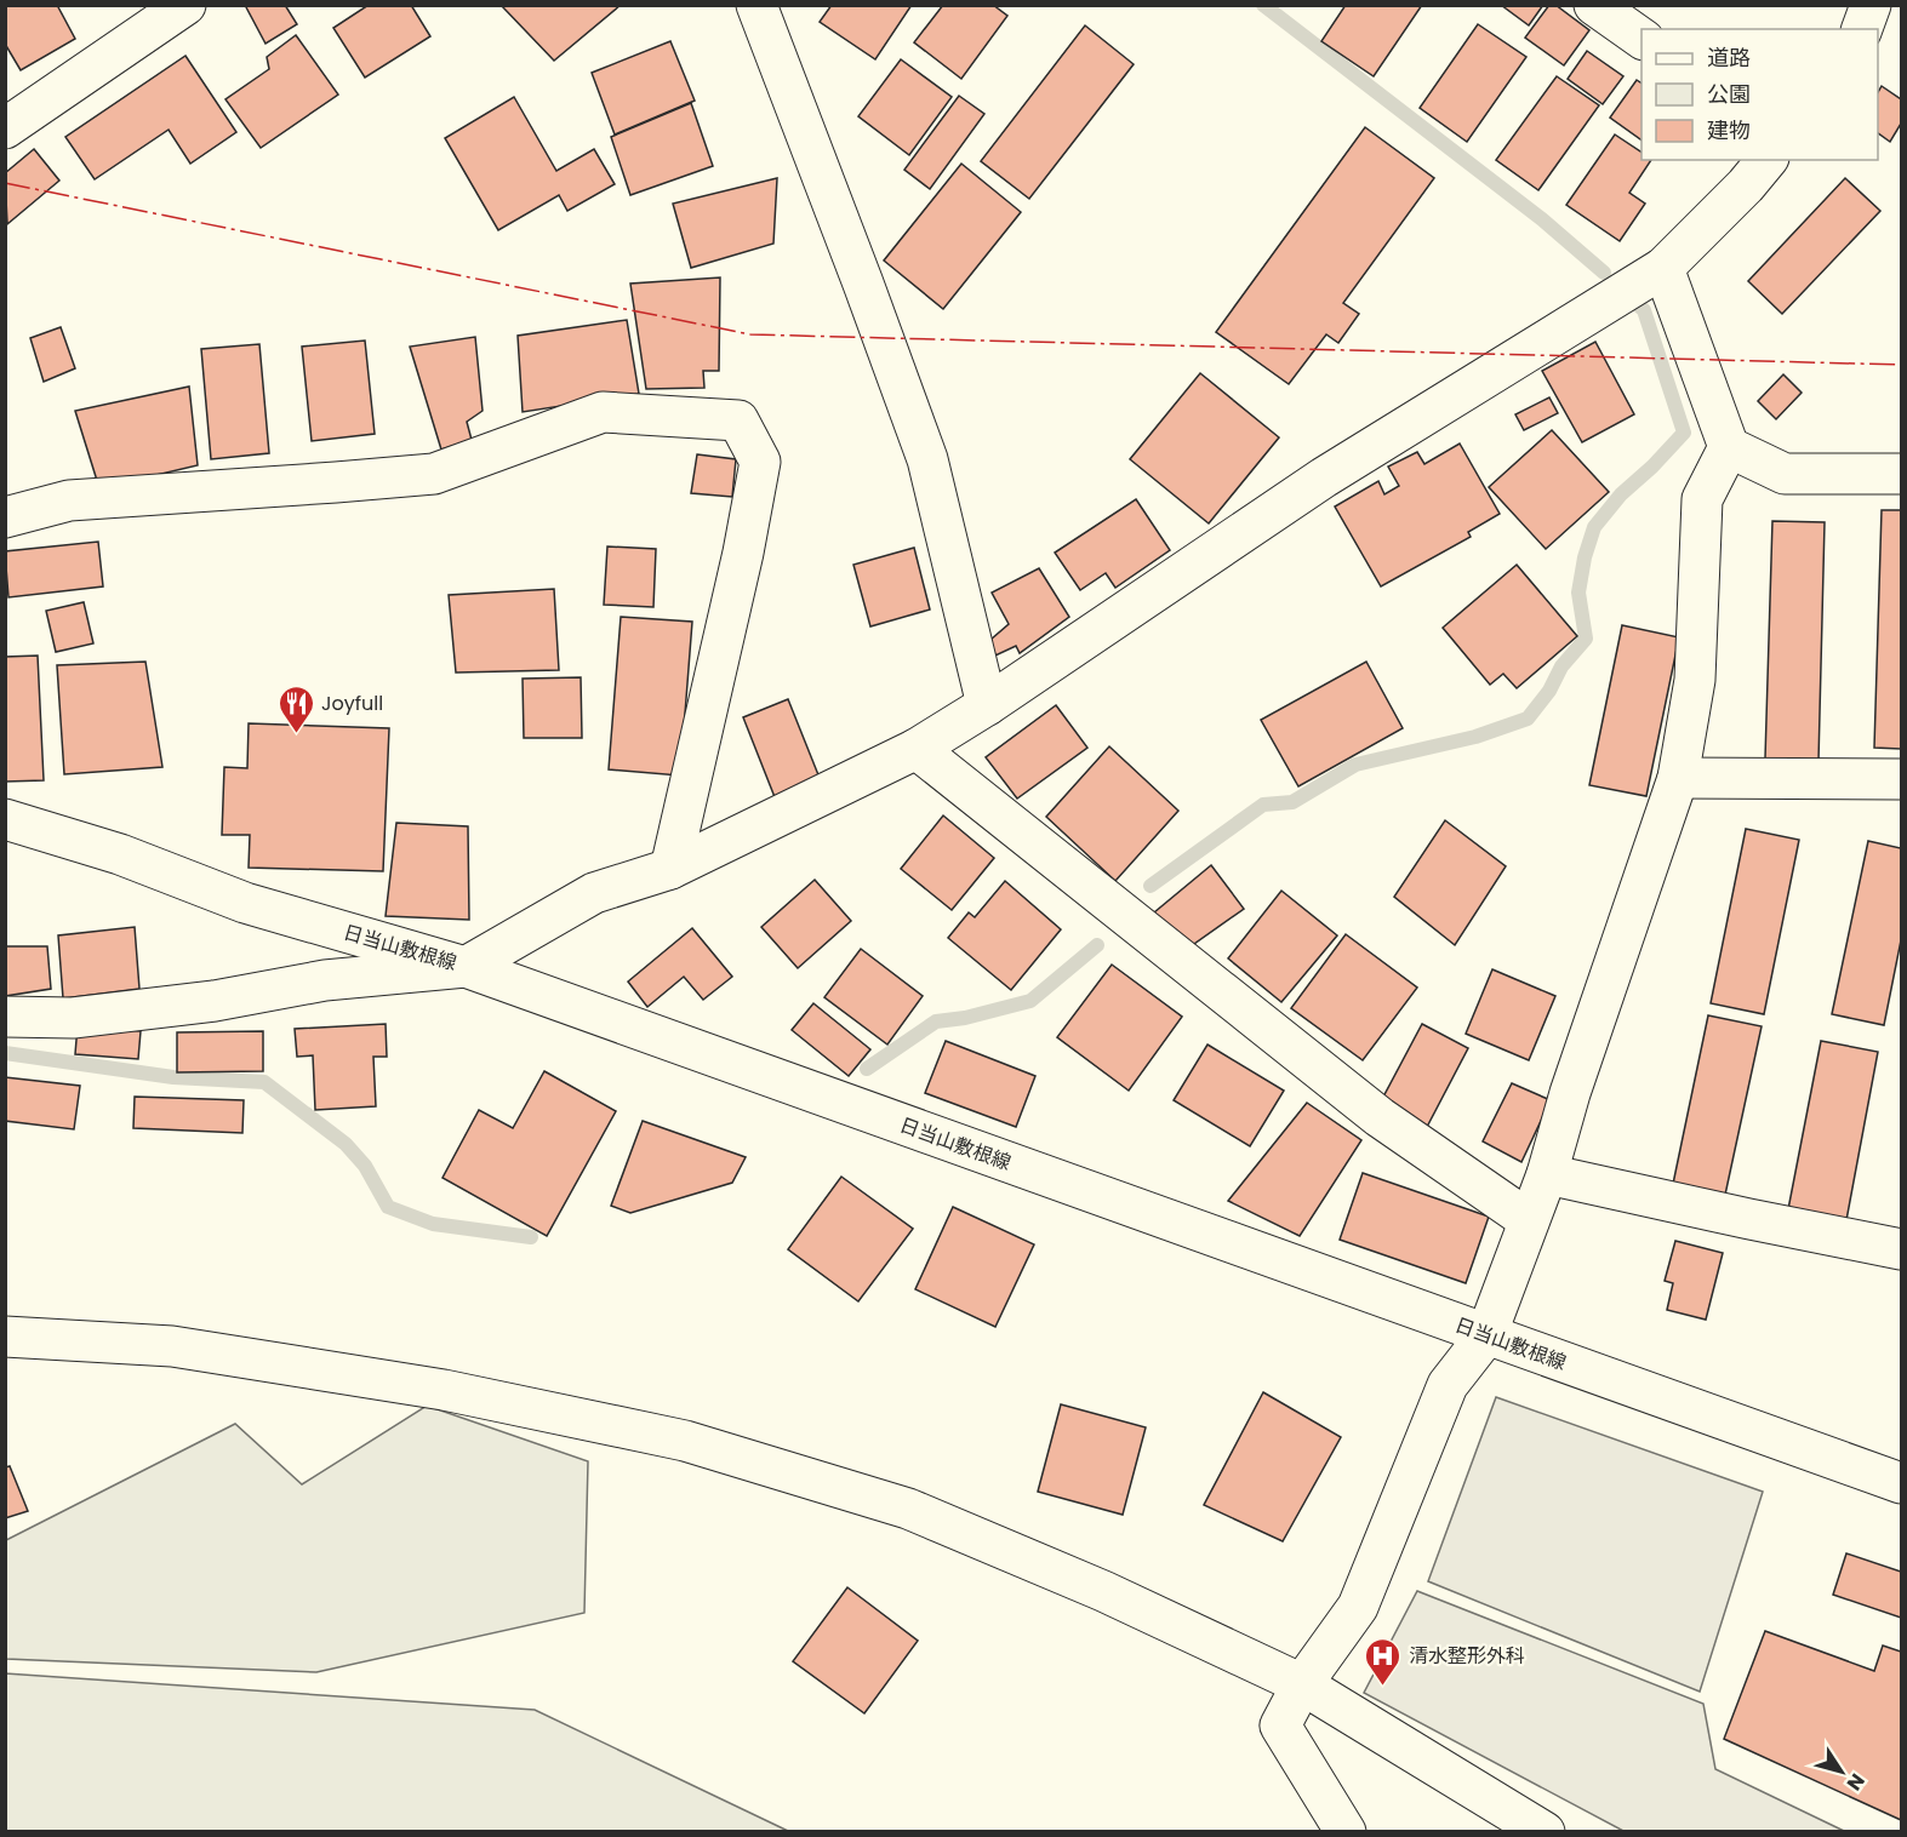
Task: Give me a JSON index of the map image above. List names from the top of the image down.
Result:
{
  "streets": {
    "street": ["日当山敷根線"]
  },
  "places": {
    "restaurant": ["Joyfull"],
    "hospital": ["清水整形外科"]
  },
  "legend": ["道路", "公園", "建物"],
  "north": "bottom right"
}
